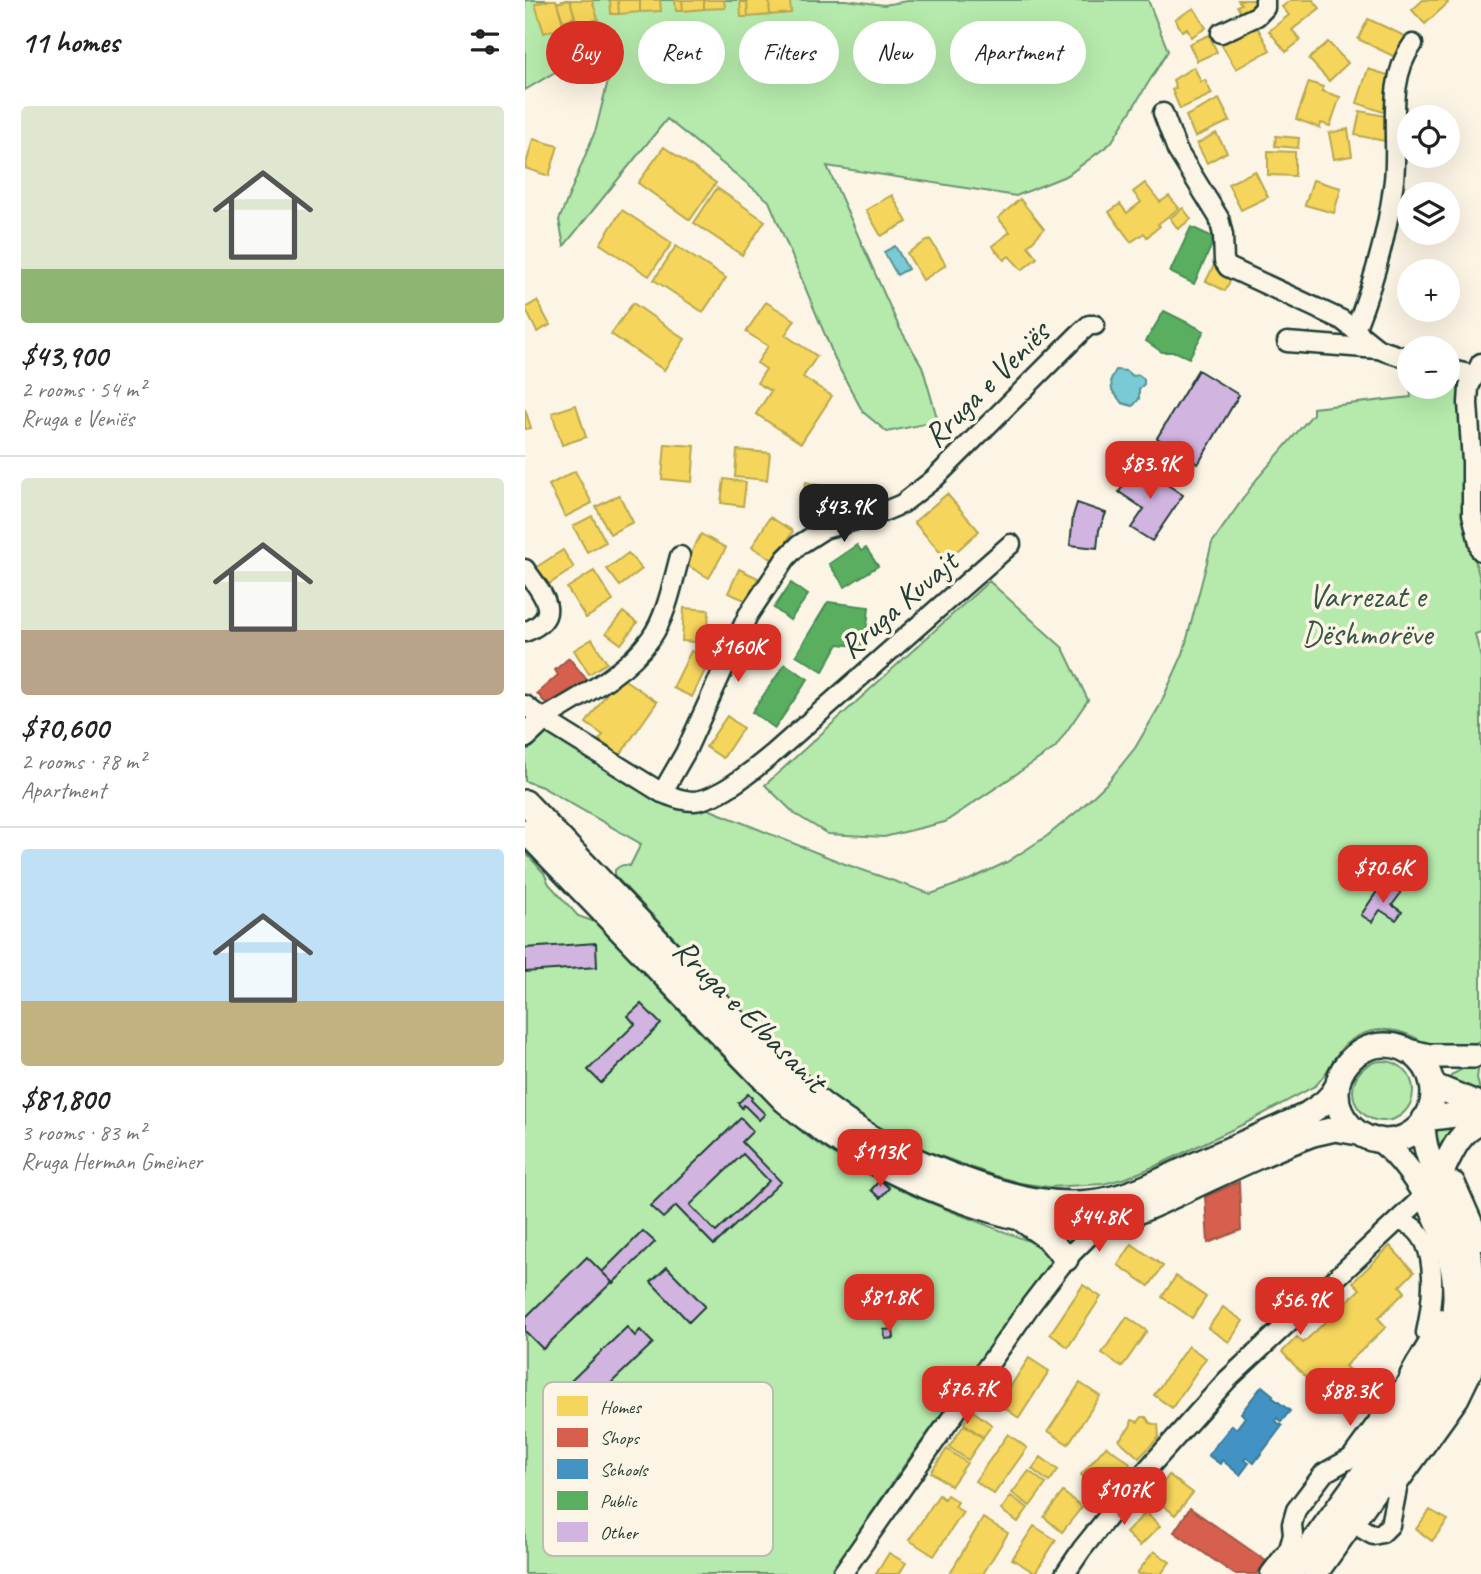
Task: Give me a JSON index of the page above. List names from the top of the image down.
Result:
{
  "streets": {
    "main road": ["Rruga e Elbasanit"],
    "street": ["Rruga e Veniës", "Rruga Kuvajt"]
  },
  "crossings": [
    ["Rruga e Veniës", "Rruga Kuvajt"]
  ],
  "parks": ["Varrezat e Dëshmorëve"],
  "legend": [
    "Homes",
    "Shops",
    "Schools",
    "Public",
    "Other"
  ],
  "page": {
    "heading": "11 homes",
    "chip": [
      "Buy",
      "Rent",
      "Filters",
      "New",
      "Apartment"
    ],
    "list": [
      {
        "name": "$43,900",
        "note": "2 rooms · 54 m² · Rruga e Veniës"
      },
      {
        "name": "$70,600",
        "note": "2 rooms · 78 m² · Apartment"
      },
      {
        "name": "$81,800",
        "note": "3 rooms · 83 m² · Rruga Herman Gmeiner"
      }
    ],
    "map_buttons": ["+", "−"],
    "price": [
      "$83.9K",
      "$43.9K",
      "$160K",
      "$70.6K",
      "$113K",
      "$44.8K",
      "$81.8K",
      "$56.9K",
      "$76.7K",
      "$88.3K",
      "$107K"
    ]
  }
}
